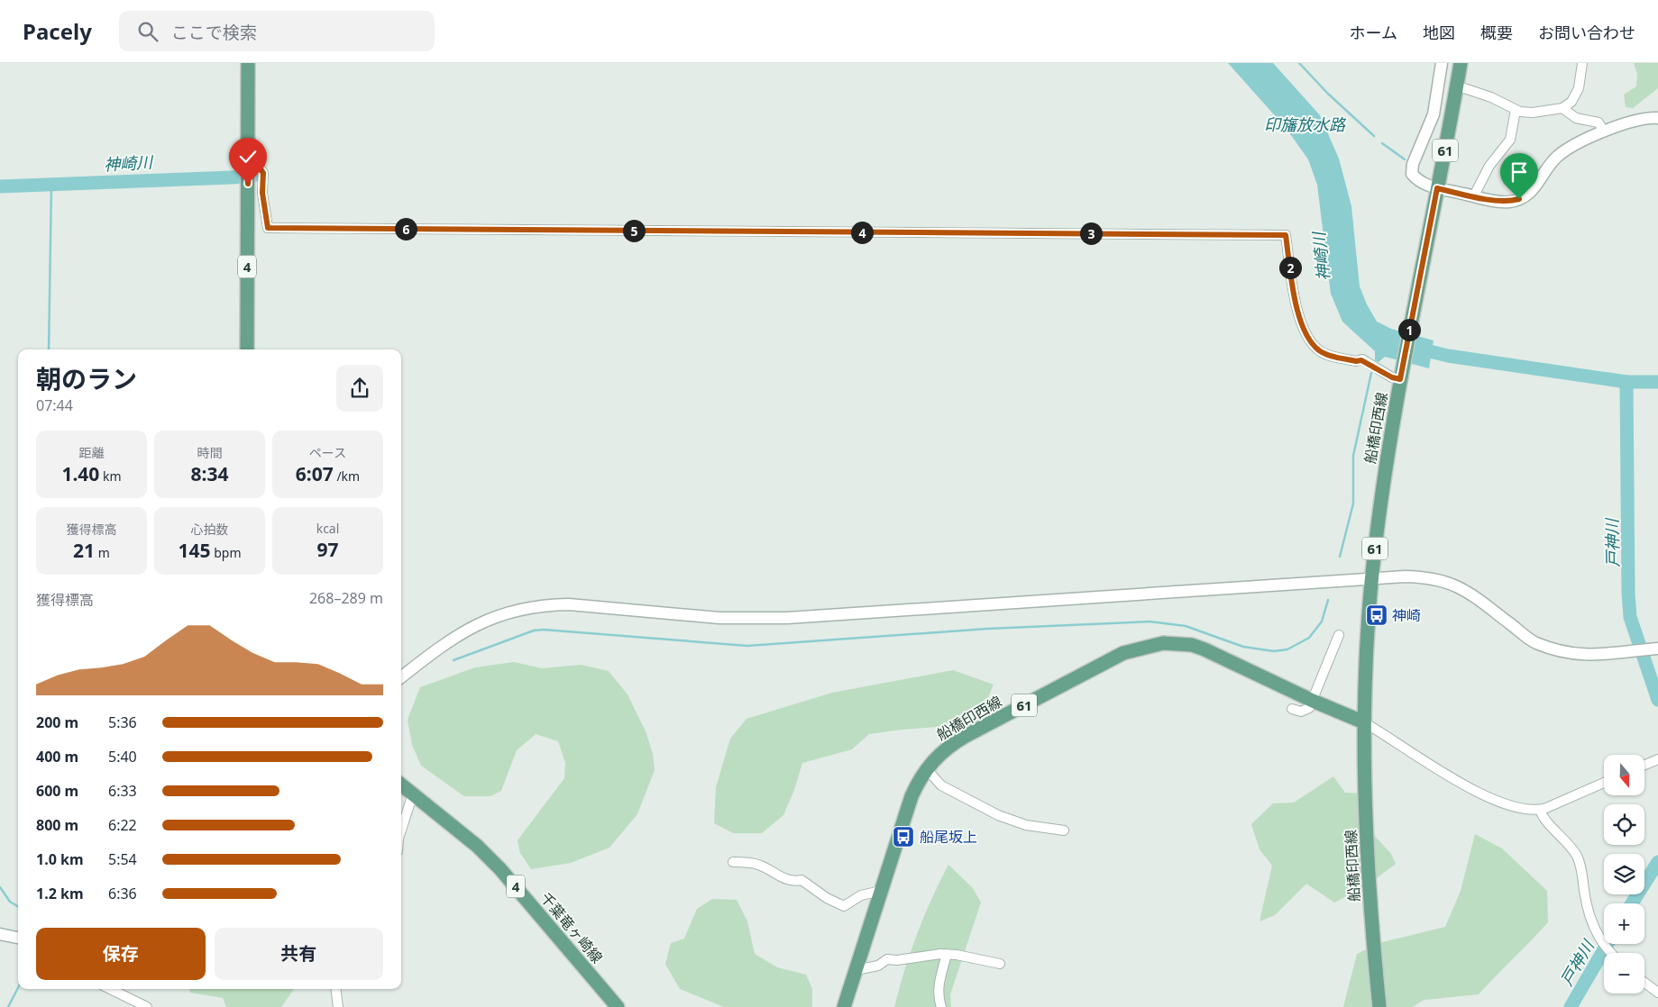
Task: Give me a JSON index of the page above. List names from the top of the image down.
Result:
{
  "streets": {
    "main road": [
      "61",
      "4",
      "船橋印西線",
      "千葉竜ヶ崎線"
    ]
  },
  "water": ["印旛放水路", "神崎川", "戸神川"],
  "places": {
    "bus stop": ["神崎", "船尾坂上"]
  },
  "north": "bottom",
  "page": {
    "header": "Pacely",
    "search": "ここで検索",
    "nav": [
      "ホーム",
      "地図",
      "概要",
      "お問い合わせ"
    ],
    "pins": [
      "6",
      "5",
      "4",
      "3",
      "2",
      "1"
    ],
    "heading": ["朝のラン", "07:44"],
    "stats": [
      ["距離", "1.40 km"],
      ["時間", "8:34"],
      ["ペース", "6:07 /km"],
      ["獲得標高", "21 m"],
      ["心拍数", "145 bpm"],
      ["kcal", "97"]
    ],
    "chart": ["獲得標高", "268–289 m"],
    "list": [
      {
        "name": "200 m",
        "note": "5:36"
      },
      {
        "name": "400 m",
        "note": "5:40"
      },
      {
        "name": "600 m",
        "note": "6:33"
      },
      {
        "name": "800 m",
        "note": "6:22"
      },
      {
        "name": "1.0 km",
        "note": "5:54"
      },
      {
        "name": "1.2 km",
        "note": "6:36"
      }
    ],
    "map_buttons": ["+", "−"],
    "buttons": ["保存", "共有"]
  }
}
